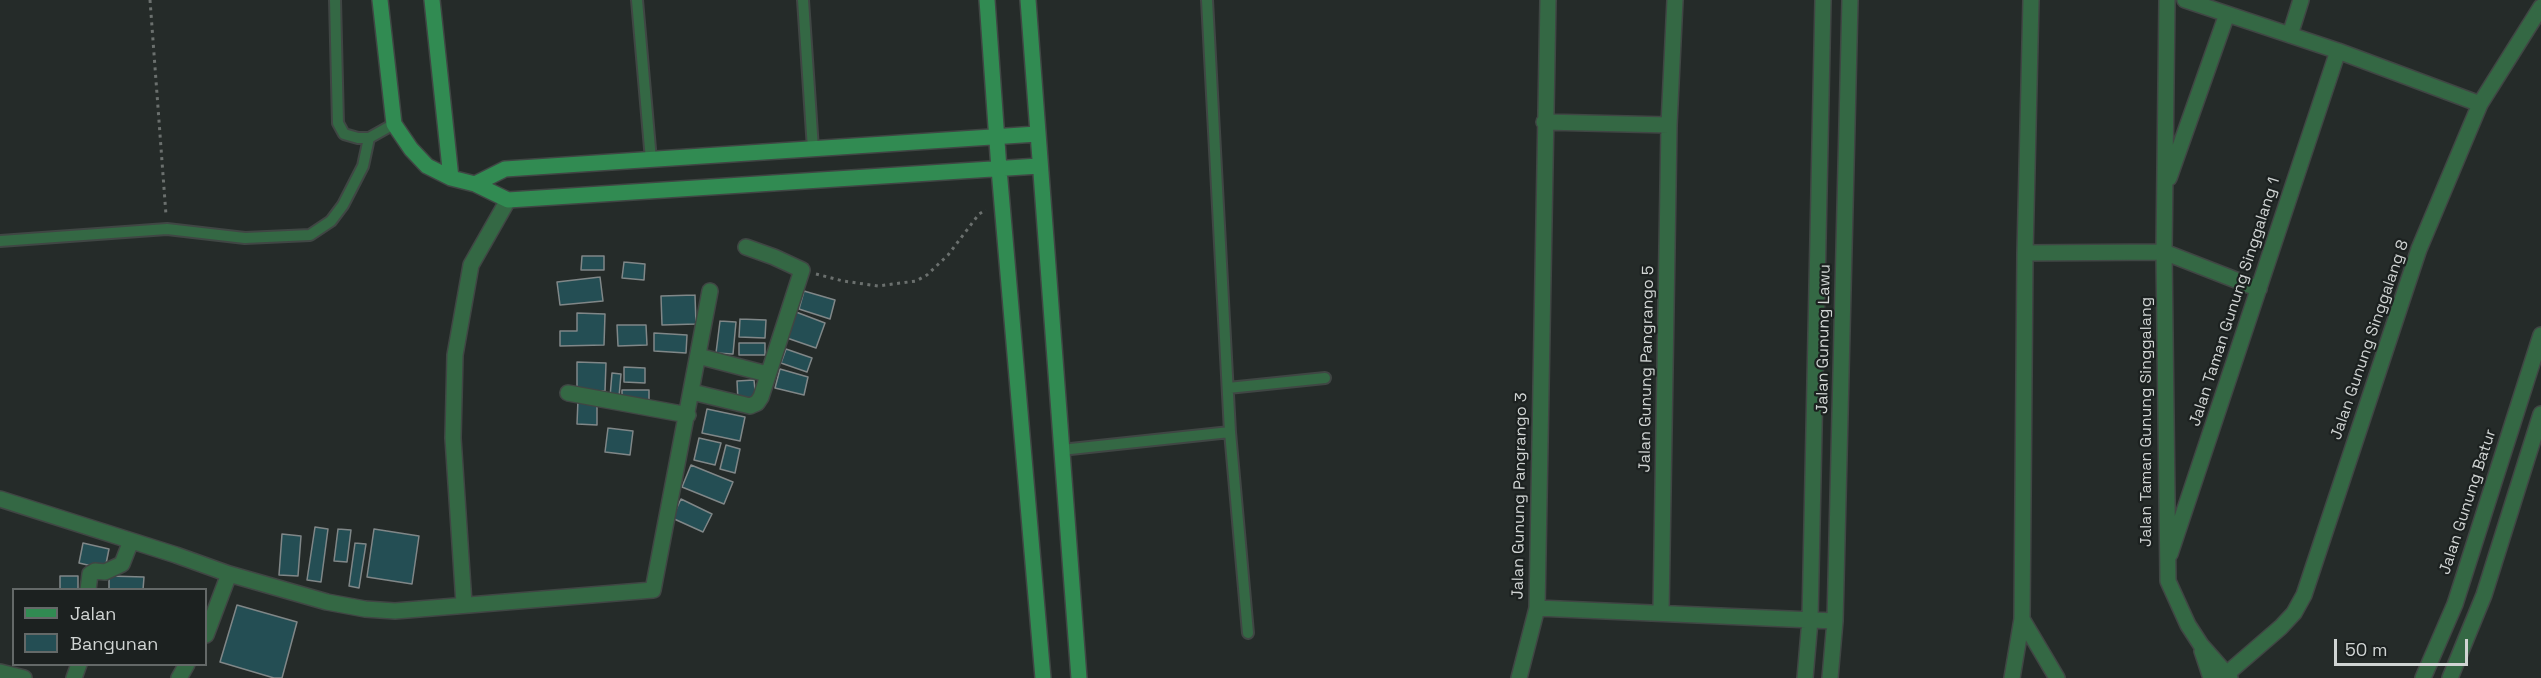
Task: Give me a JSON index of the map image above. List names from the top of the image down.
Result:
{
  "streets": {
    "street": [
      "Jalan Taman Gunung Singgalang 1",
      "Jalan Gunung Lawu",
      "Jalan Gunung Singgalang 8",
      "Jalan Gunung Pangrango 5",
      "Jalan Taman Gunung Singgalang",
      "Jalan Gunung Pangrango 3",
      "Jalan Gunung Batur"
    ]
  },
  "crossings": [
    ["Jalan Taman Gunung Singgalang 1", "Jalan Taman Gunung Singgalang"],
    ["Jalan Gunung Lawu", "Jalan Gunung Pangrango 3"],
    ["Jalan Gunung Singgalang 8", "Jalan Taman Gunung Singgalang"],
    ["Jalan Gunung Pangrango 5", "Jalan Gunung Pangrango 3"]
  ],
  "legend": ["Jalan", "Bangunan"],
  "scale_bar": "50 m"
}
